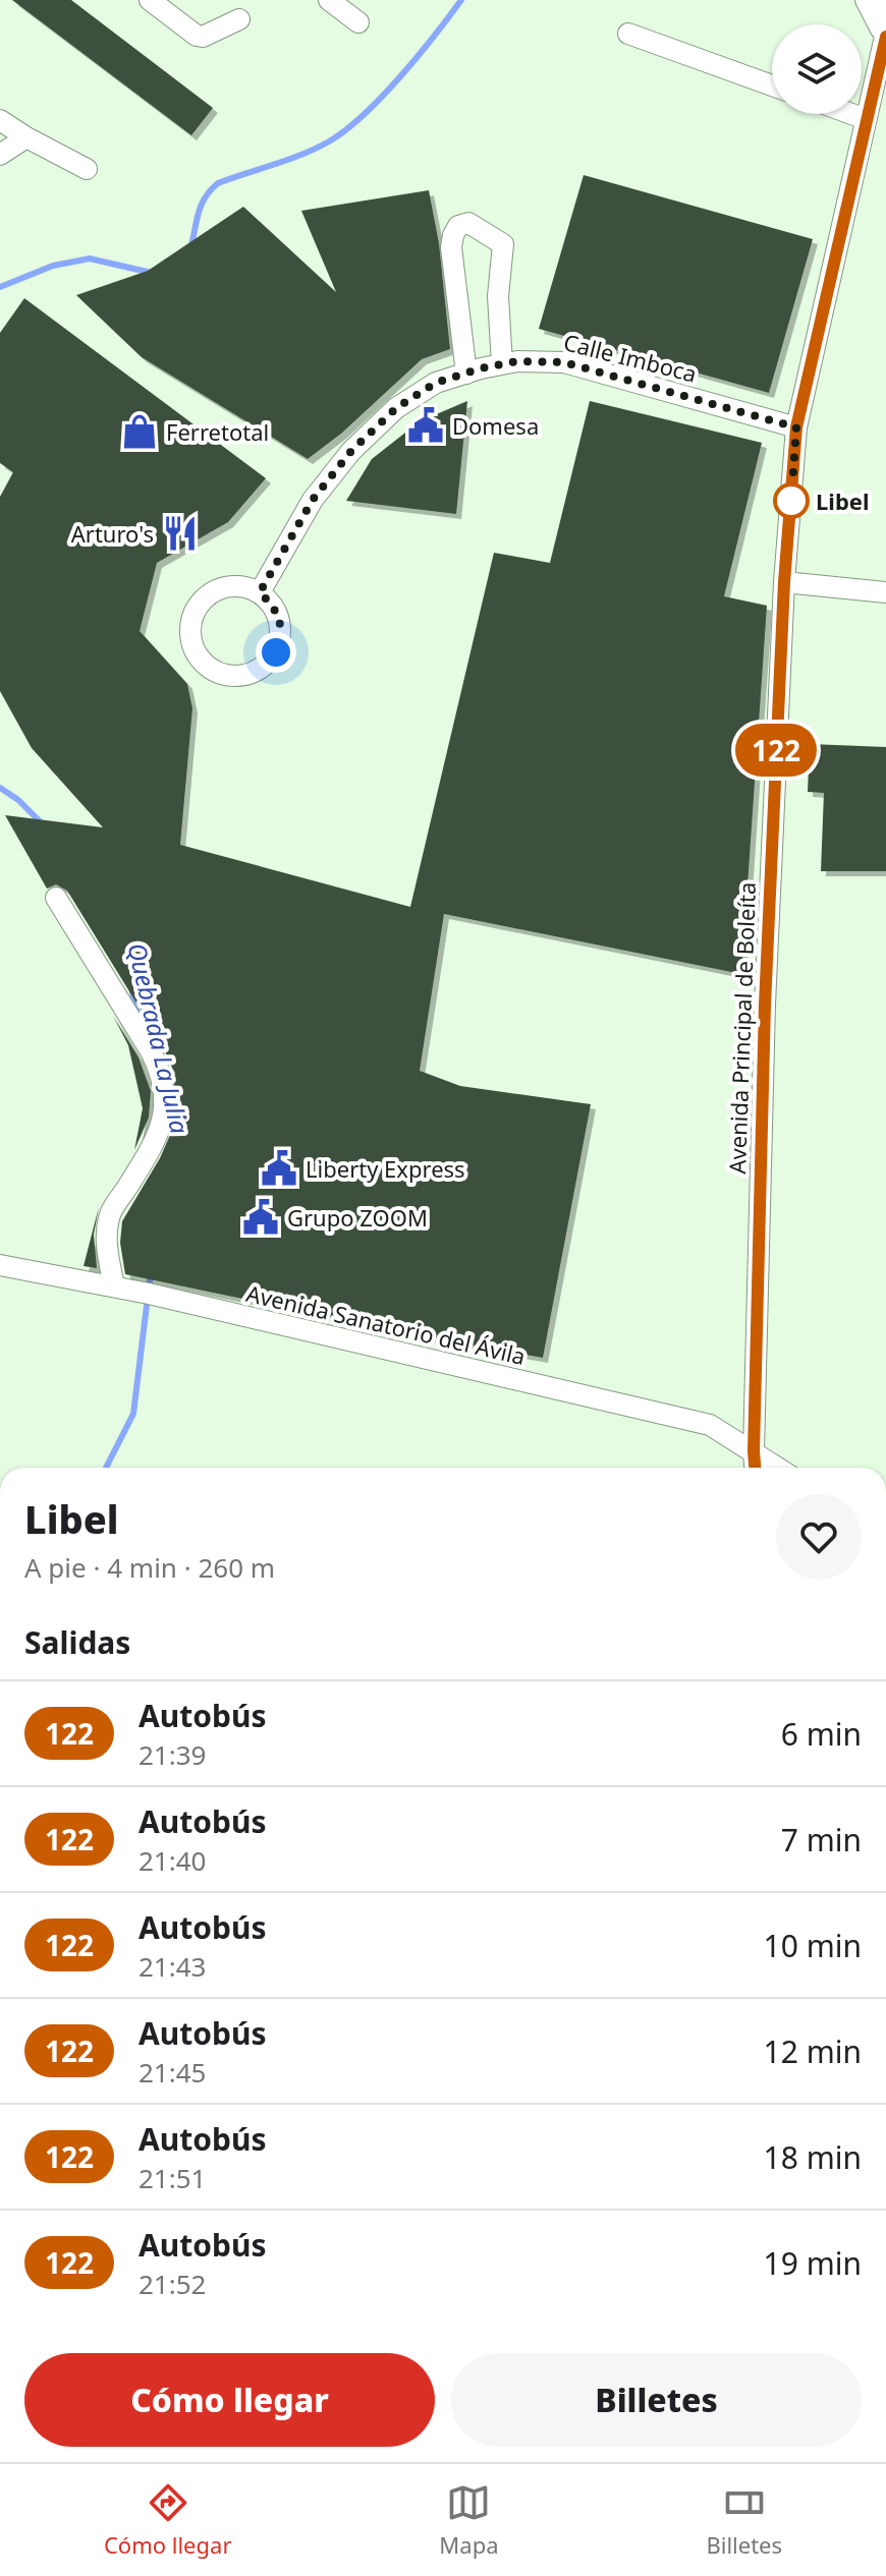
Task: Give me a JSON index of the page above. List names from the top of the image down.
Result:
{
  "streets": {
    "street": ["Calle Imboca", "Avenida Principal de Boleíta", "Avenida Sanatorio del Ávila"]
  },
  "crossings": [
    ["Calle Imboca", "Avenida Principal de Boleíta"],
    ["Avenida Principal de Boleíta", "Avenida Sanatorio del Ávila"]
  ],
  "water": ["Quebrada La Julia"],
  "places": {
    "public building": ["Domesa", "Liberty Express", "Grupo ZOOM"],
    "shop": ["Ferretotal"],
    "other": ["Libel"],
    "restaurant": ["Arturo's"]
  },
  "lines": ["bus line 122"],
  "page": {
    "on_map": "122",
    "heading": [
      ["Libel", "A pie · 4 min · 260 m"],
      "Salidas"
    ],
    "list": [
      {
        "mark": "122",
        "name": "Autobús",
        "note": "21:39",
        "value": "6 min"
      },
      {
        "mark": "122",
        "name": "Autobús",
        "note": "21:40",
        "value": "7 min"
      },
      {
        "mark": "122",
        "name": "Autobús",
        "note": "21:43",
        "value": "10 min"
      },
      {
        "mark": "122",
        "name": "Autobús",
        "note": "21:45",
        "value": "12 min"
      },
      {
        "mark": "122",
        "name": "Autobús",
        "note": "21:51",
        "value": "18 min"
      },
      {
        "mark": "122",
        "name": "Autobús",
        "note": "21:52",
        "value": "19 min"
      }
    ],
    "buttons": ["Cómo llegar", "Billetes"],
    "tabs": ["Cómo llegar", "Mapa", "Billetes"]
  }
}
